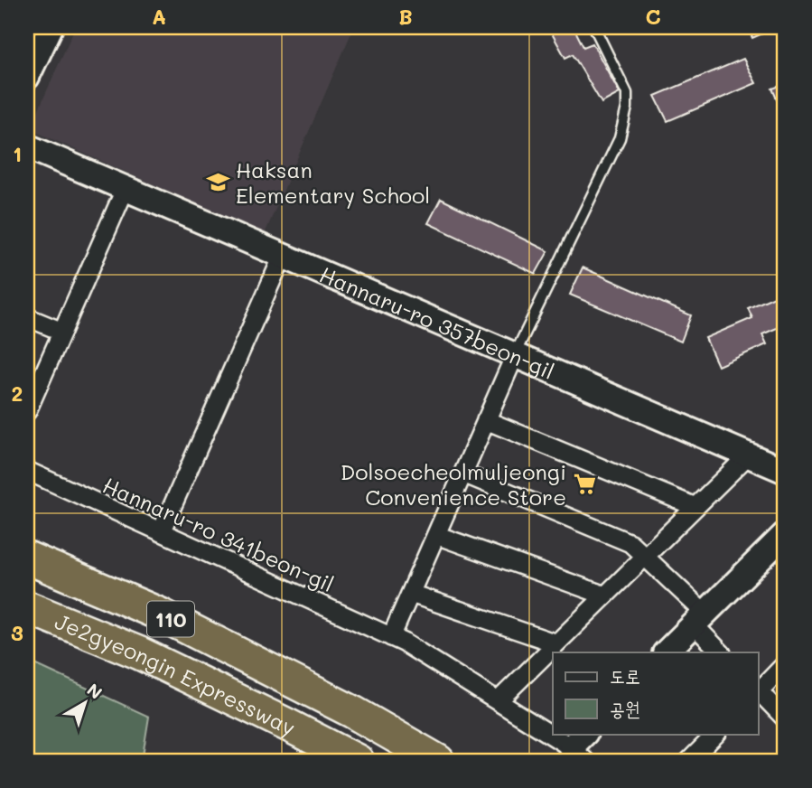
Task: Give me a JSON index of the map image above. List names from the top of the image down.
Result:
{
  "streets": {
    "highway": ["110", "Je2gyeongin Expressway"],
    "street": ["Hannaru-ro 357beon-gil", "Hannaru-ro 341beon-gil"]
  },
  "places": {
    "school or university": ["Haksan Elementary School"],
    "supermarket": ["Dolsoecheolmuljeongi Convenience Store"]
  },
  "legend": ["도로", "공원"],
  "north": "top right",
  "grid": {
    "columns": ["A", "B", "C"],
    "rows": ["1", "2", "3"]
  }
}
